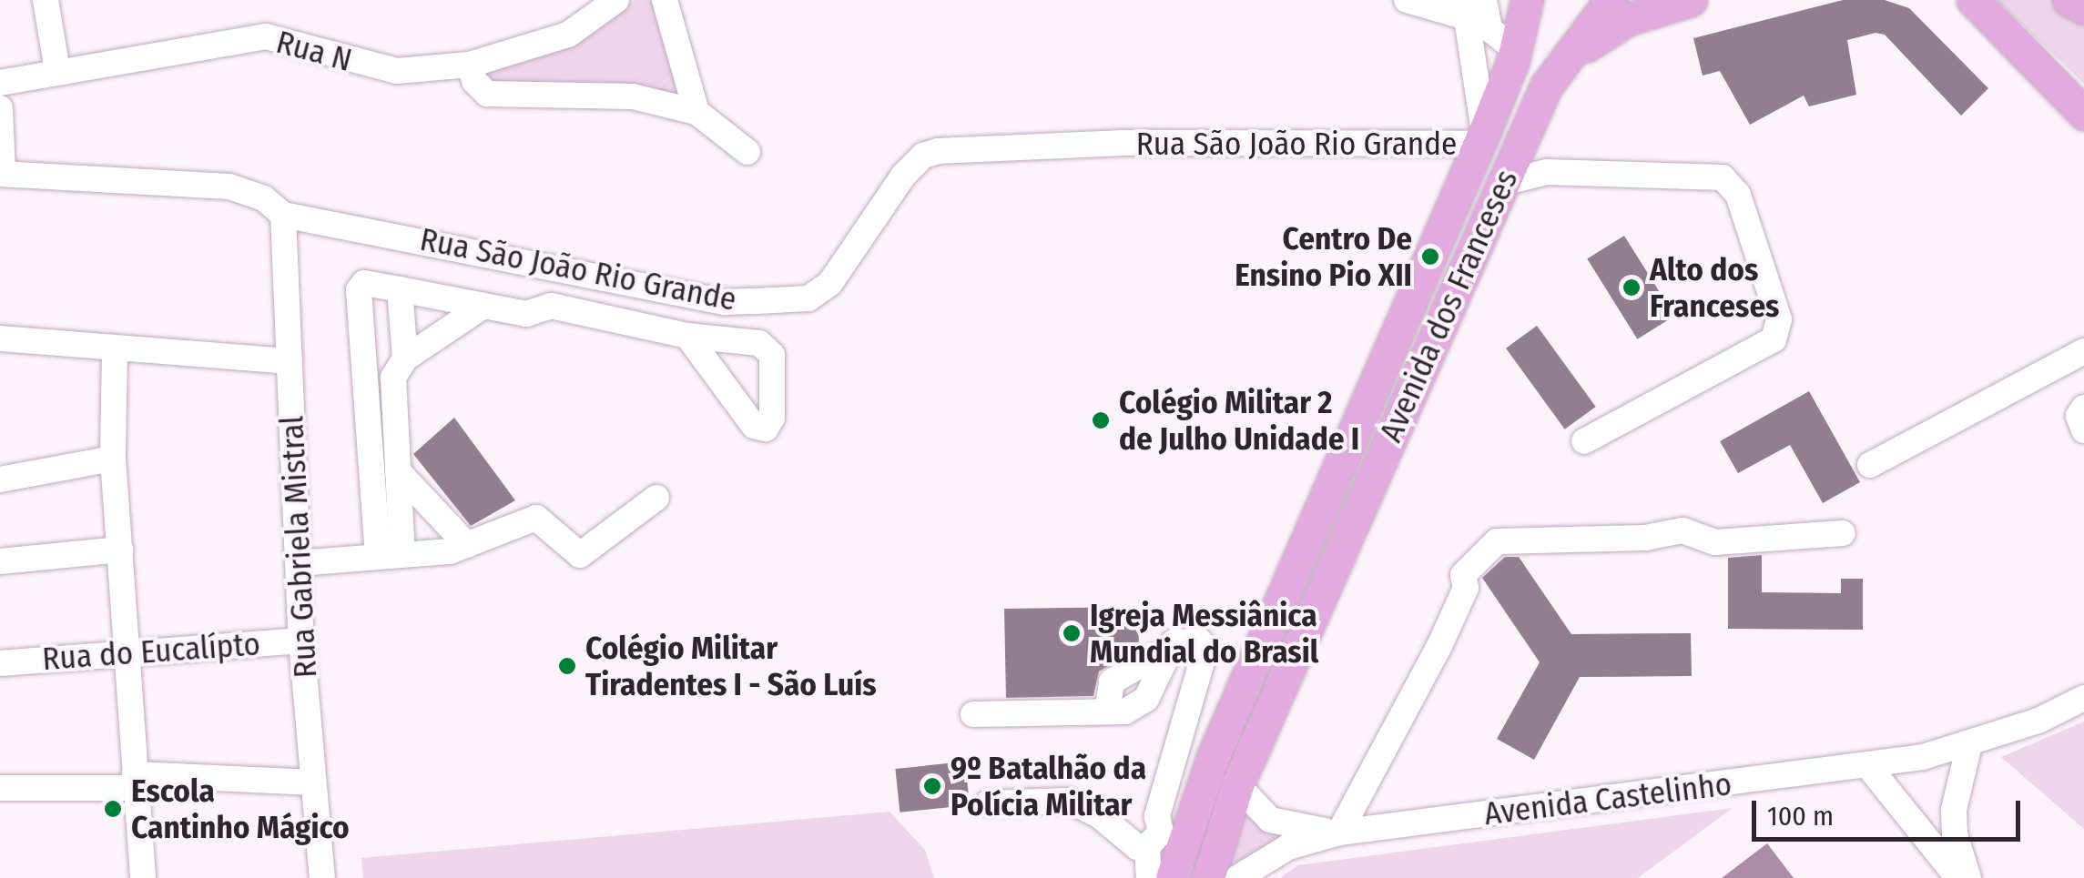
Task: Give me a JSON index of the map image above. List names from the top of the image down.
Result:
{
  "streets": {
    "main road": ["Avenida dos Franceses"],
    "street": [
      "Rua N",
      "Rua São João Rio Grande",
      "Rua Gabriela Mistral",
      "Rua do Eucalípto",
      "Avenida Castelinho"
    ]
  },
  "crossings": [
    ["Rua São João Rio Grande", "Avenida dos Franceses"],
    ["Rua São João Rio Grande", "Rua Gabriela Mistral"],
    ["Avenida dos Franceses", "Avenida Castelinho"],
    ["Rua Gabriela Mistral", "Rua do Eucalípto"]
  ],
  "places": [
    "Centro De Ensino Pio XII",
    "Alto dos Franceses",
    "Colégio Militar 2 de Julho Unidade I",
    "Igreja Messiânica Mundial do Brasil",
    "Colégio Militar Tiradentes I - São Luís",
    "9º Batalhão da Polícia Militar",
    "Escola Cantinho Mágico"
  ],
  "scale_bar": "100 m"
}
